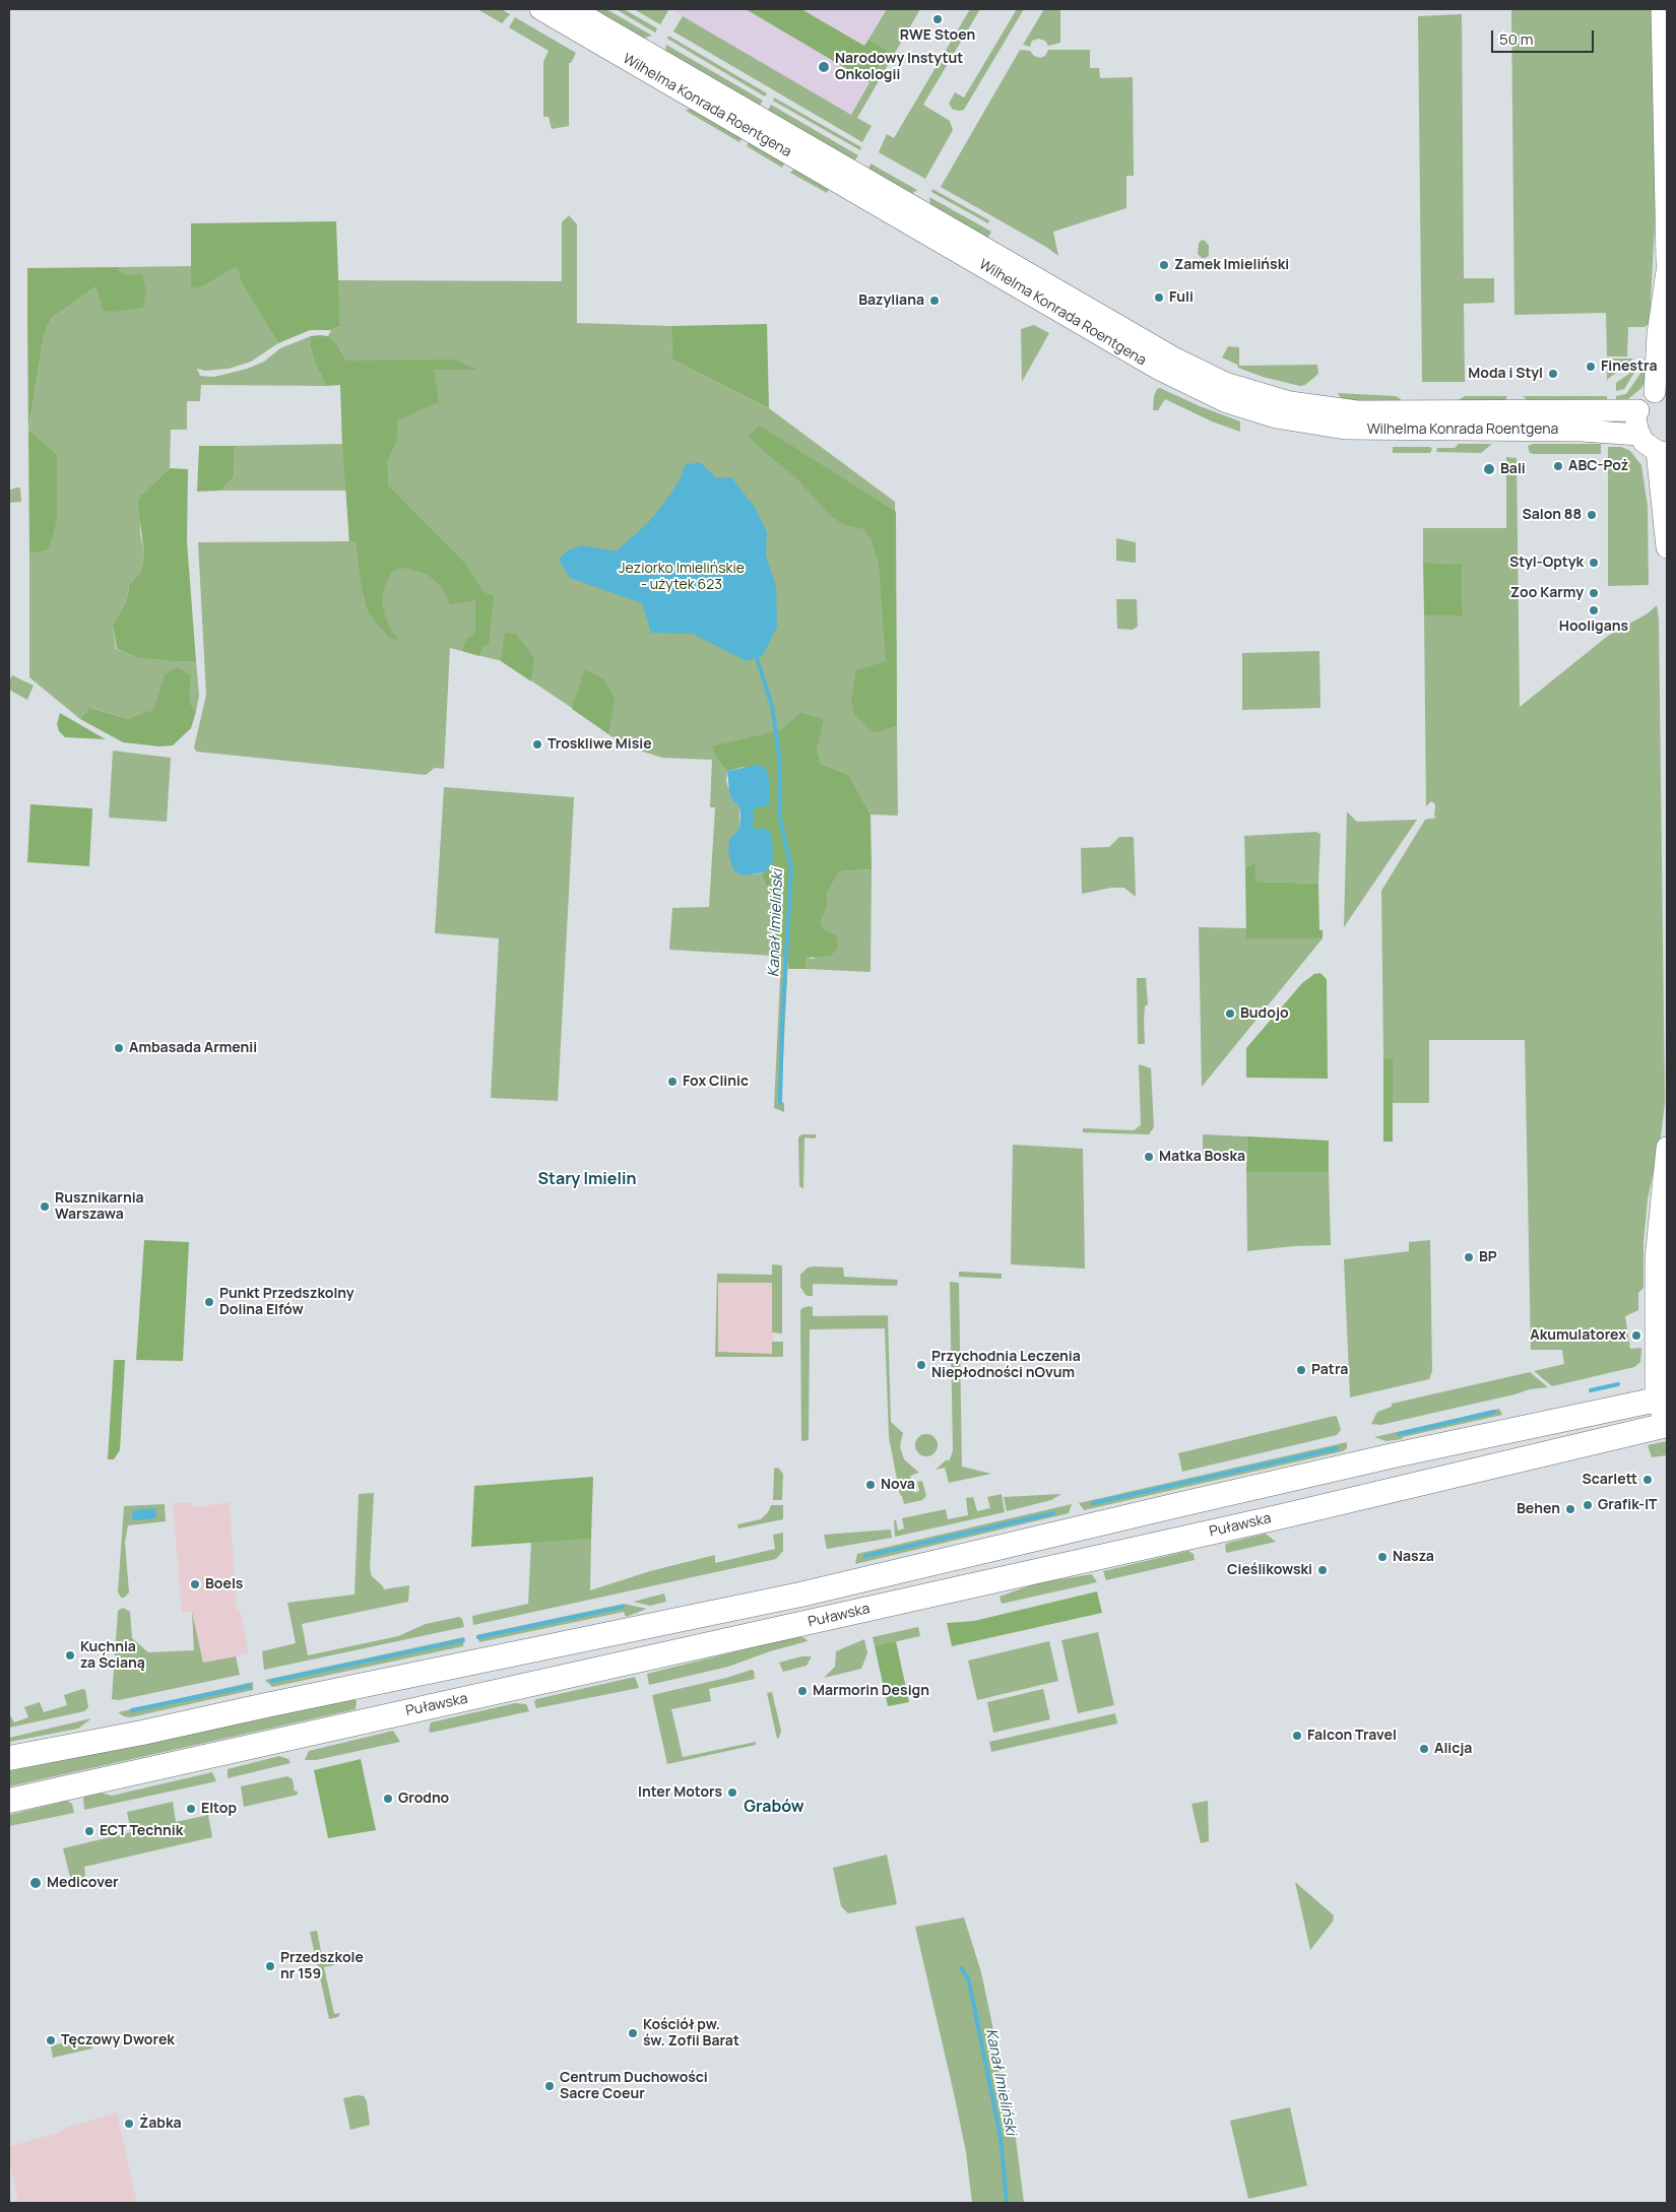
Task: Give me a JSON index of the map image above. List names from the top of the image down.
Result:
{
  "streets": {
    "main road": ["Puławska"],
    "street": ["Wilhelma Konrada Roentgena"]
  },
  "districts": ["Stary Imielin", "Grabów"],
  "water": ["Kanał Imieliński"],
  "parks": ["Jeziorko Imielińskie - użytek 623"],
  "places": [
    "RWE Stoen",
    "Narodowy Instytut Onkologii",
    "Zamek Imieliński",
    "Fuli",
    "Bazyliana",
    "Finestra",
    "Moda i Styl",
    "ABC-Poż",
    "Bali",
    "Salon 88",
    "Styl-Optyk",
    "Zoo Karmy",
    "Hooligans",
    "Troskliwe Misie",
    "Budojo",
    "Ambasada Armenii",
    "Fox Clinic",
    "Matka Boska",
    "Rusznikarnia Warszawa",
    "BP",
    "Punkt Przedszkolny Dolina Elfów",
    "Akumulatorex",
    "Przychodnia Leczenia Niepłodności nOvum",
    "Patra",
    "Scarlett",
    "Nova",
    "Grafik-IT",
    "Behen",
    "Nasza",
    "Cieślikowski",
    "Boels",
    "Kuchnia za Ścianą",
    "Marmorin Design",
    "Falcon Travel",
    "Alicja",
    "Inter Motors",
    "Grodno",
    "Eltop",
    "ECT Technik",
    "Medicover",
    "Przedszkole nr 159",
    "Kościół pw. św. Zofii Barat",
    "Tęczowy Dworek",
    "Centrum Duchowości Sacre Coeur",
    "Żabka"
  ],
  "scale_bar": "50 m"
}
